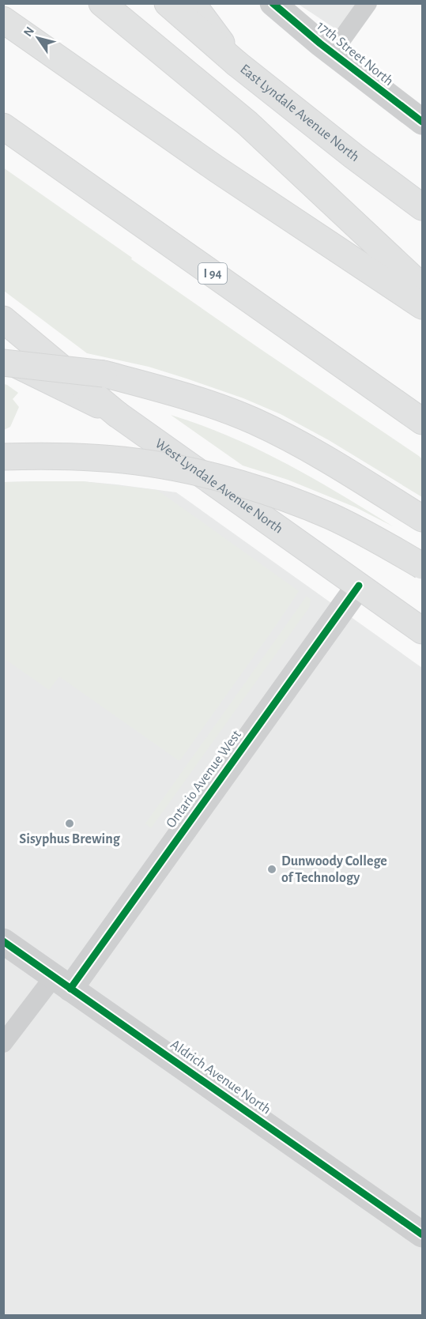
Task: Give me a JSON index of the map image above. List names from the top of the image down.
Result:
{
  "streets": {
    "main road": ["East Lyndale Avenue North", "I 94", "West Lyndale Avenue North"],
    "street": ["17th Street North", "Ontario Avenue West", "Aldrich Avenue North"]
  },
  "crossings": [
    ["West Lyndale Avenue North", "Ontario Avenue West"],
    ["Ontario Avenue West", "Aldrich Avenue North"]
  ],
  "places": ["Sisyphus Brewing", "Dunwoody College of Technology"],
  "north": "top left"
}
